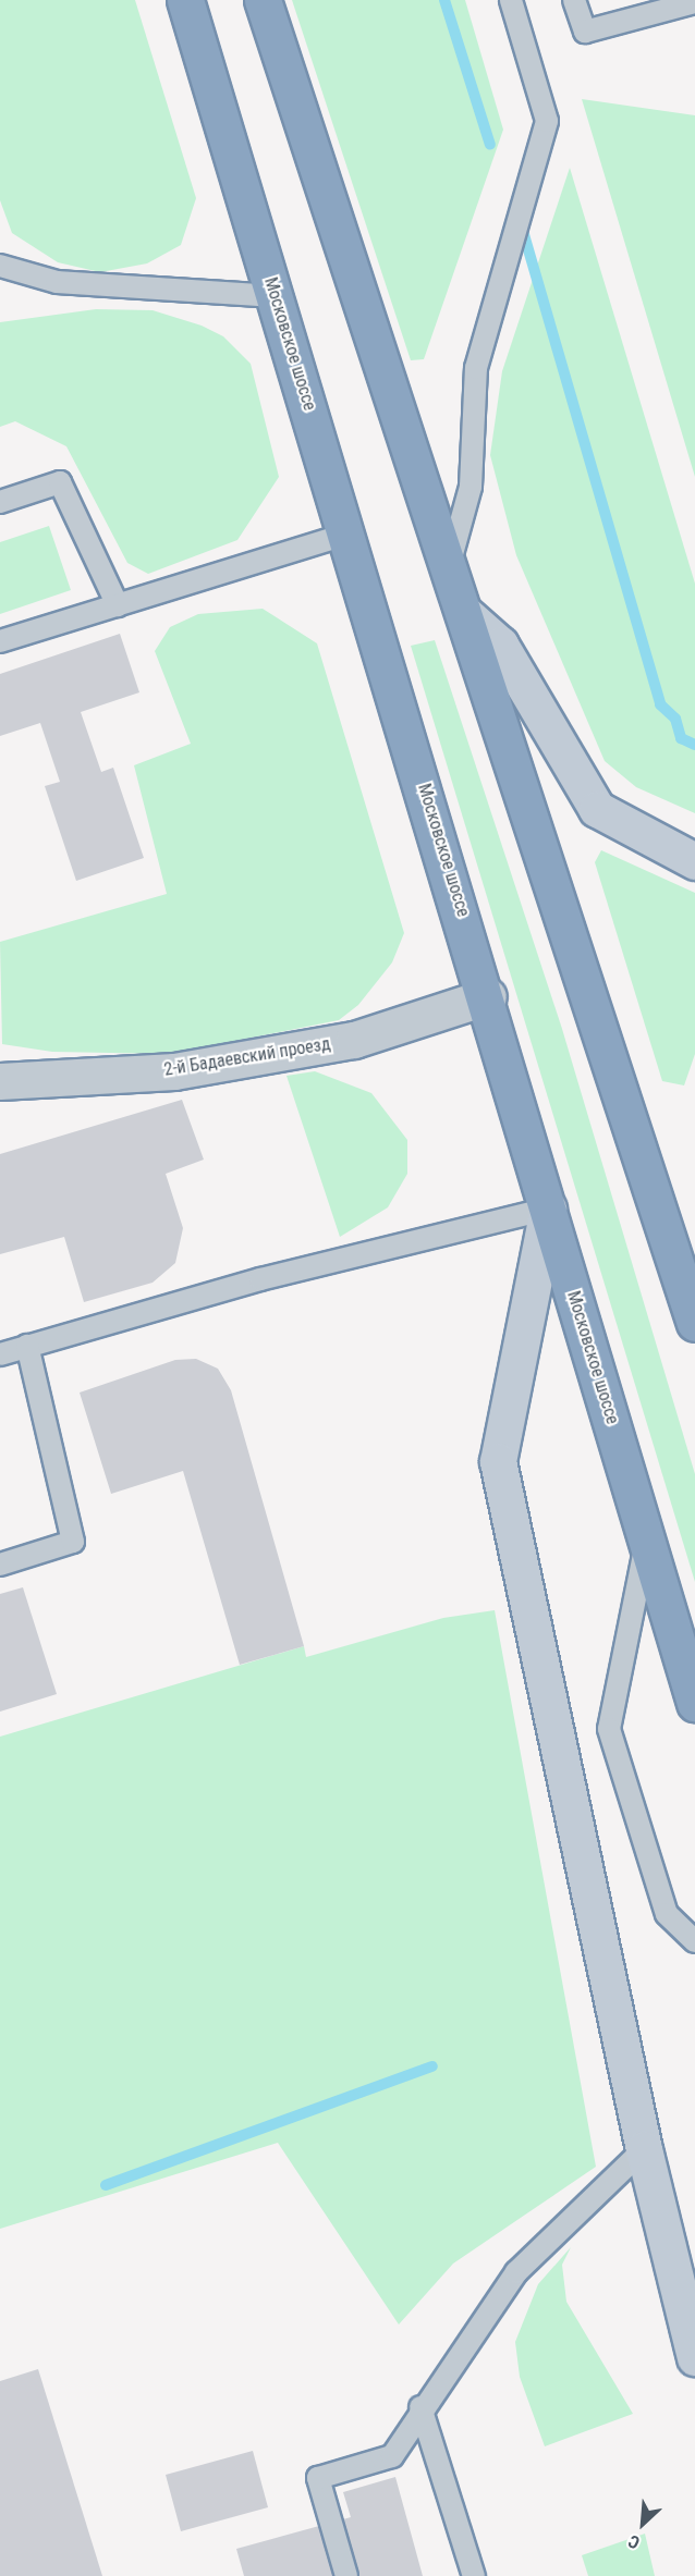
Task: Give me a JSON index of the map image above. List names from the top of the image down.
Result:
{
  "streets": {
    "highway": ["Московское шоссе"],
    "street": ["2-й Бадаевский проезд"]
  },
  "crossings": [
    ["Московское шоссе", "2-й Бадаевский проезд"]
  ],
  "north": "bottom left"
}
